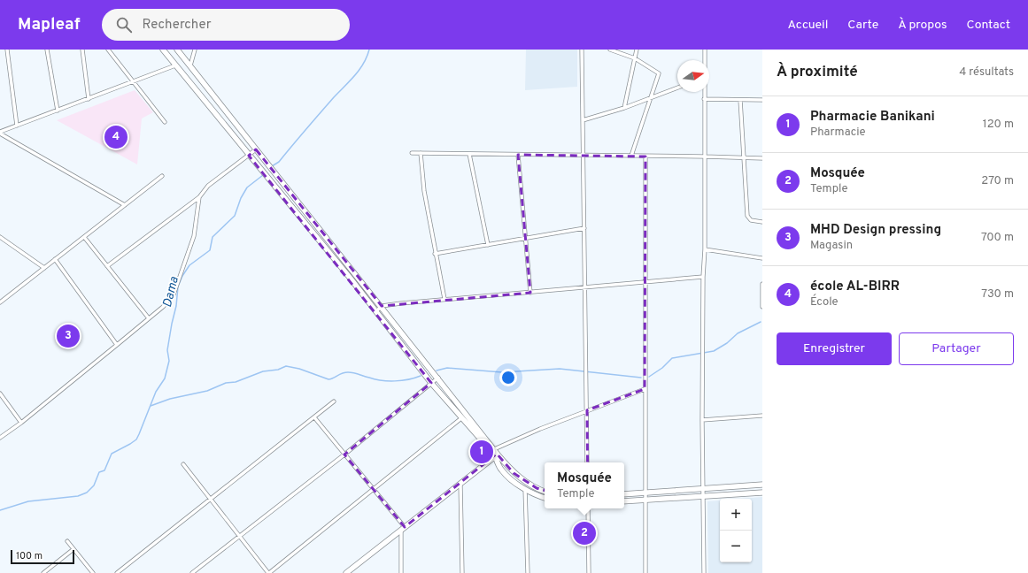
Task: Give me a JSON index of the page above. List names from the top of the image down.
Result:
{
  "water": ["Dama"],
  "scale_bar": "100 m",
  "north": "right",
  "page": {
    "header": "Mapleaf",
    "search": "Rechercher",
    "nav": [
      "Accueil",
      "Carte",
      "À propos",
      "Contact"
    ],
    "heading": ["À proximité", "4 résultats"],
    "list": [
      {
        "mark": "1",
        "name": "Pharmacie Banikani",
        "note": "Pharmacie",
        "value": "120 m"
      },
      {
        "mark": "2",
        "name": "Mosquée",
        "note": "Temple",
        "value": "270 m"
      },
      {
        "mark": "3",
        "name": "MHD Design pressing",
        "note": "Magasin",
        "value": "700 m"
      },
      {
        "mark": "4",
        "name": "école AL-BIRR",
        "note": "École",
        "value": "730 m"
      }
    ],
    "pins": [
      "4",
      "3",
      "1",
      "2"
    ],
    "buttons": ["Enregistrer", "Partager"],
    "popup": ["Mosquée", "Temple"],
    "map_buttons": ["+", "−"],
    "scale": "100 m"
  }
}
